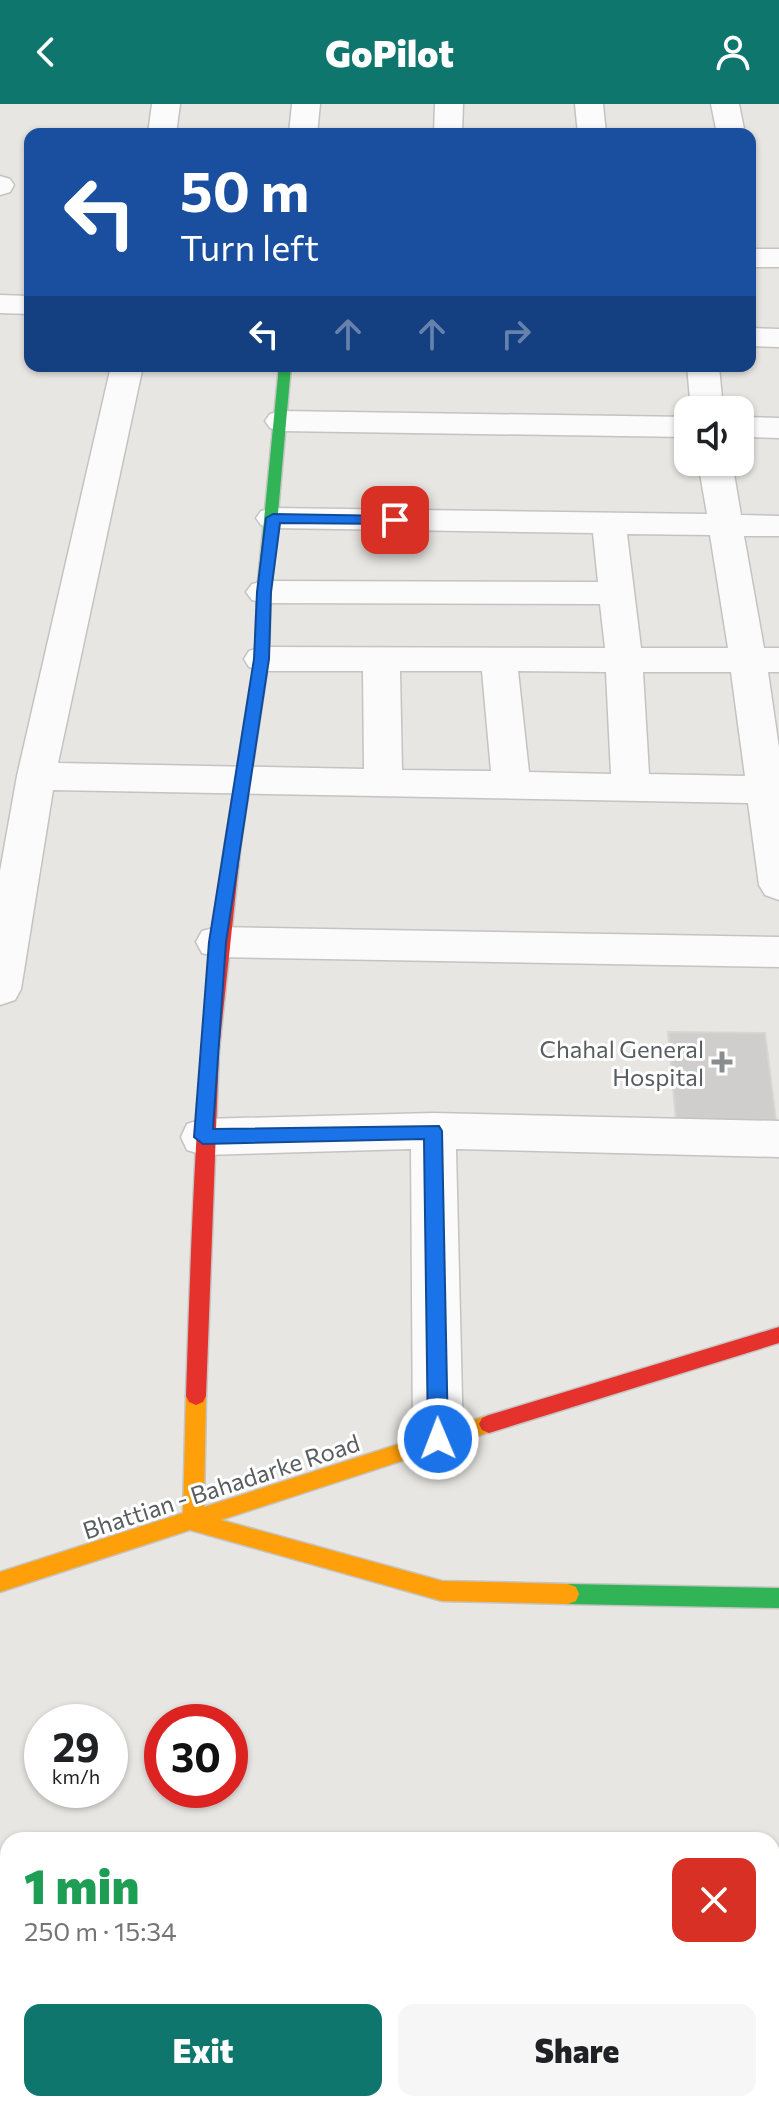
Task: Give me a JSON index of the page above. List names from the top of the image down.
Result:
{
  "streets": {
    "street": ["Bhattian - Bahadarke Road"]
  },
  "places": {
    "health": ["Chahal General Hospital"]
  },
  "page": {
    "header": "GoPilot",
    "turn": ["50 m", "Turn left"],
    "speed": "29 km/h",
    "limit": "30",
    "heading": ["1 min", "250 m · 15:34"],
    "buttons": ["Exit", "Share"]
  }
}
